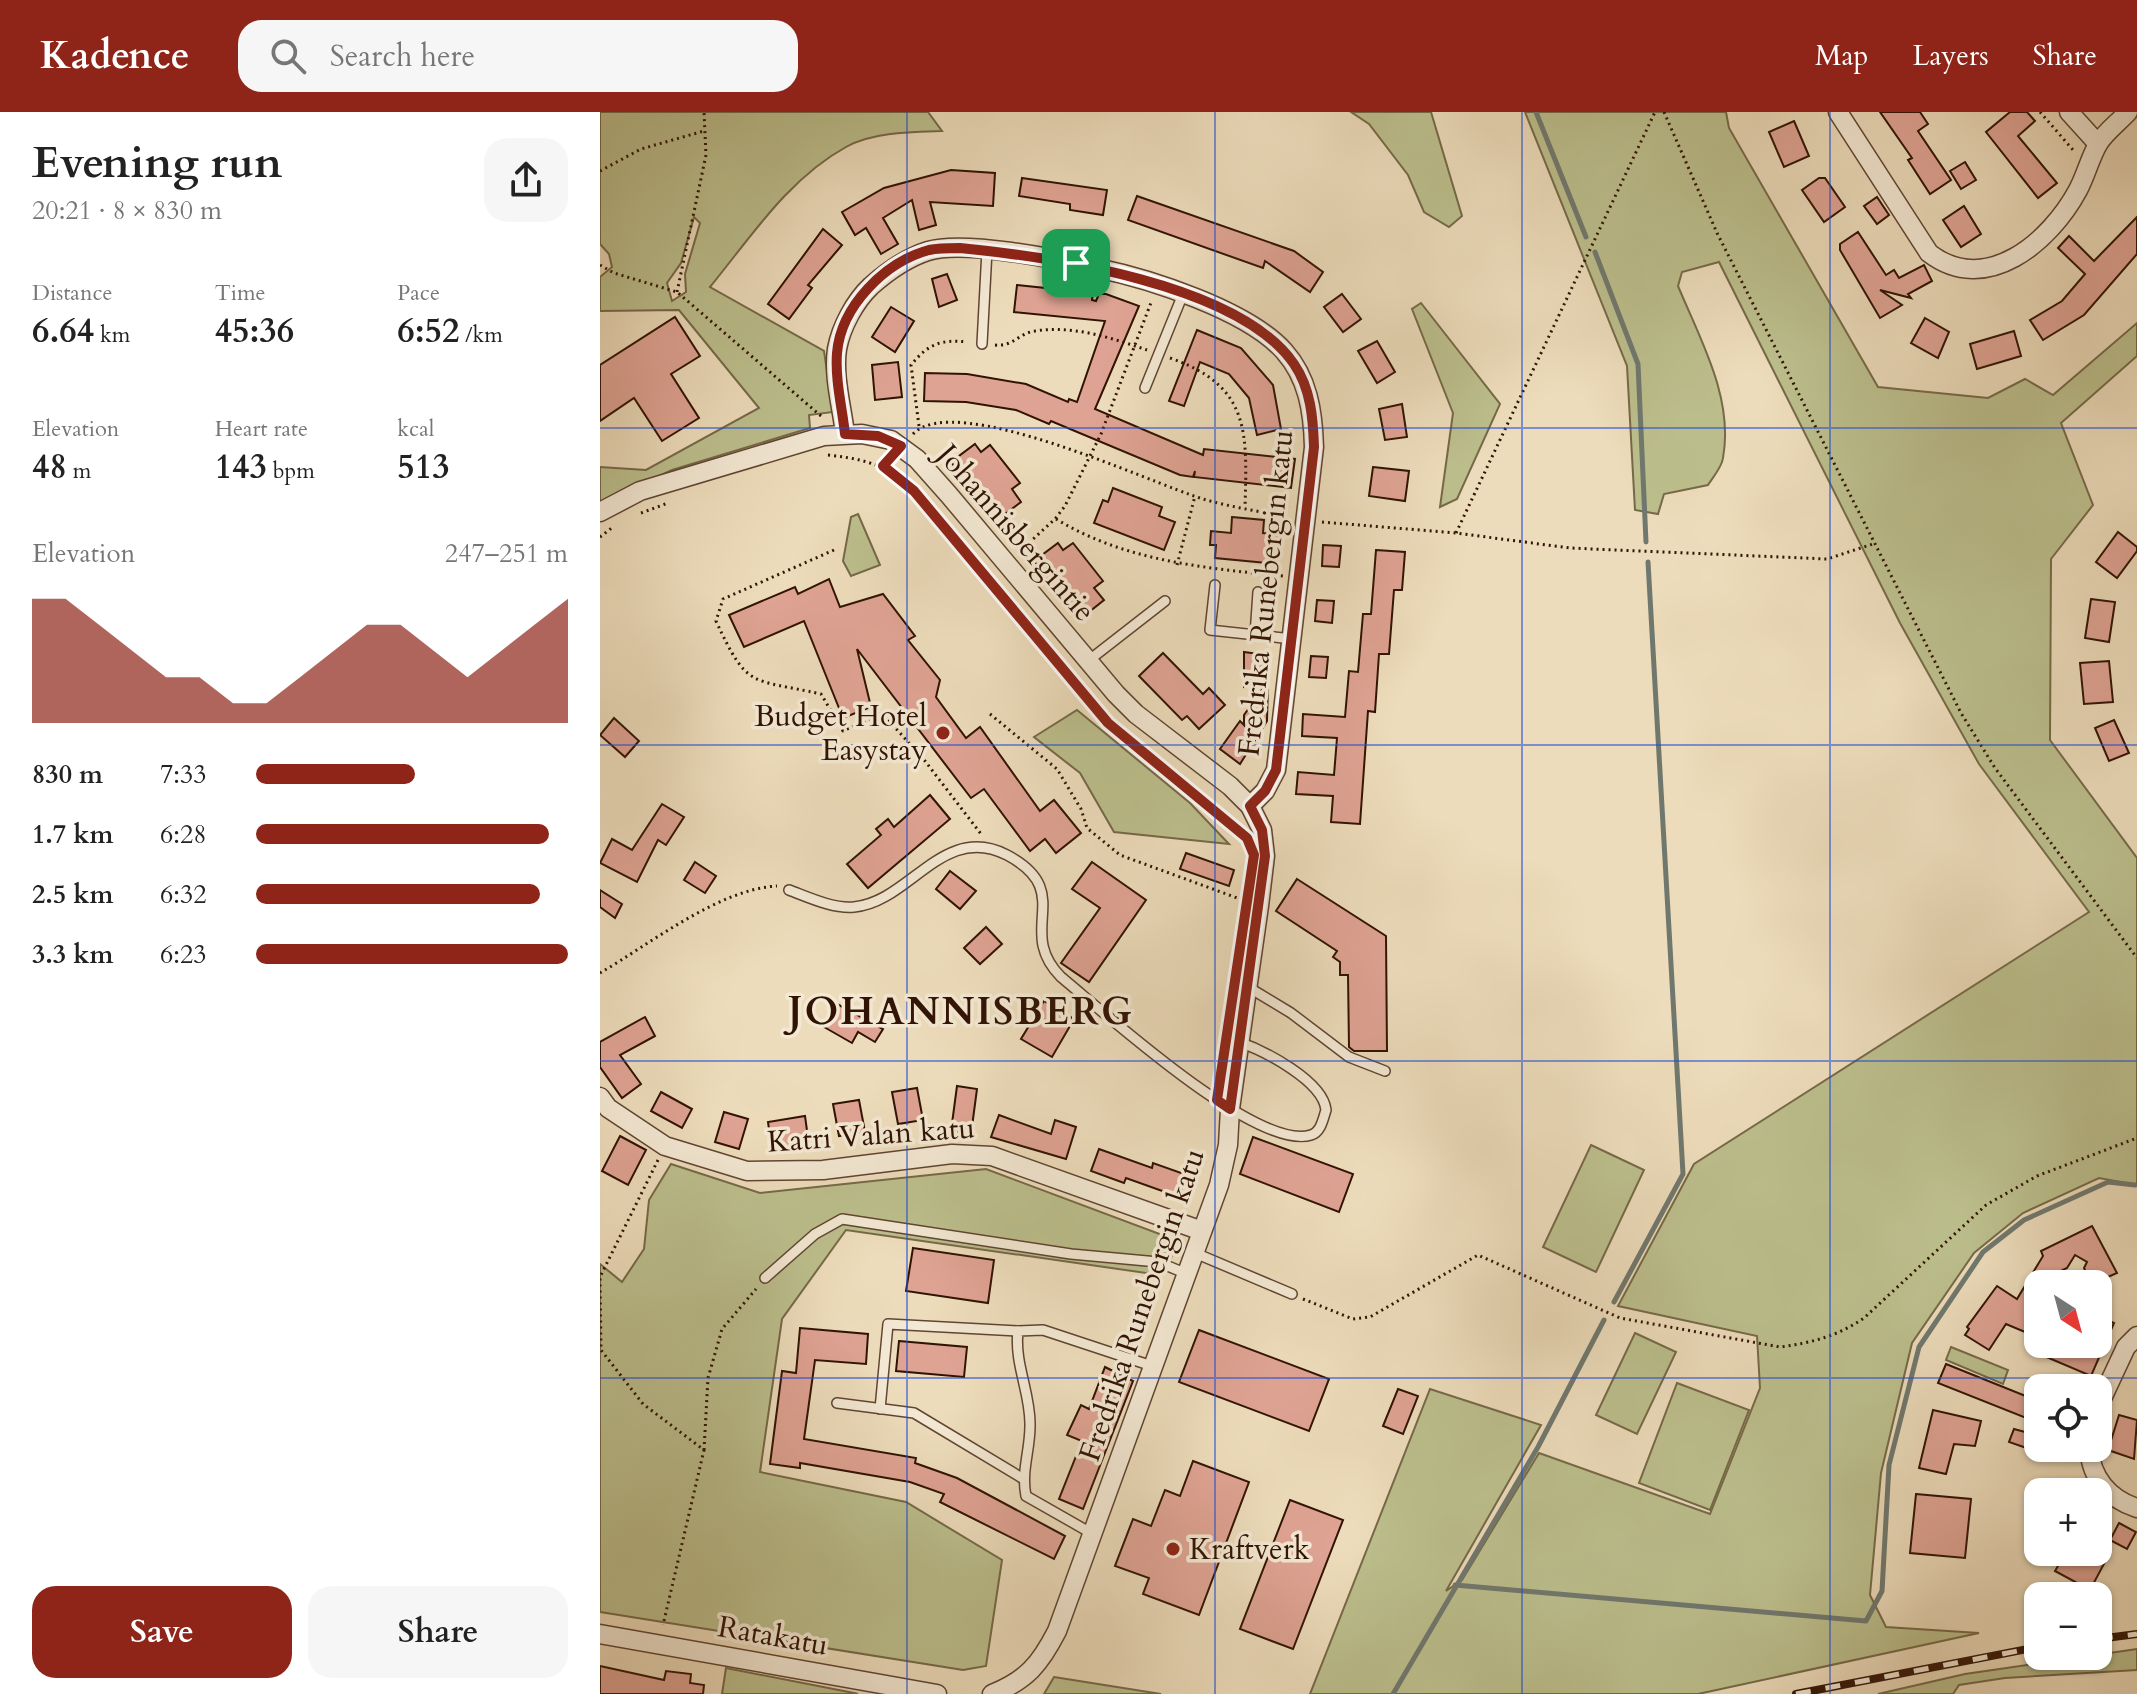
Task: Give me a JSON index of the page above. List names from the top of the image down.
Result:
{
  "streets": {
    "street": [
      "Johannisbergintie",
      "Fredrika Runebergin katu",
      "Katri Valan katu",
      "Ratakatu"
    ]
  },
  "crossings": [
    ["Johannisbergintie", "Fredrika Runebergin katu"],
    ["Fredrika Runebergin katu", "Katri Valan katu"]
  ],
  "districts": ["JOHANNISBERG"],
  "places": ["Budget Hotel Easystay", "Kraftverk"],
  "north": "bottom right",
  "page": {
    "header": "Kadence",
    "search": "Search here",
    "nav": ["Map", "Layers", "Share"],
    "heading": ["Evening run", "20:21 · 8 × 830 m"],
    "stats": [
      ["Distance", "6.64 km"],
      ["Time", "45:36"],
      ["Pace", "6:52 /km"],
      ["Elevation", "48 m"],
      ["Heart rate", "143 bpm"],
      ["kcal", "513"]
    ],
    "chart": ["Elevation", "247–251 m"],
    "list": [
      {
        "name": "830 m",
        "note": "7:33"
      },
      {
        "name": "1.7 km",
        "note": "6:28"
      },
      {
        "name": "2.5 km",
        "note": "6:32"
      },
      {
        "name": "3.3 km",
        "note": "6:23"
      }
    ],
    "map_buttons": ["+", "−"],
    "buttons": ["Save", "Share"]
  }
}
